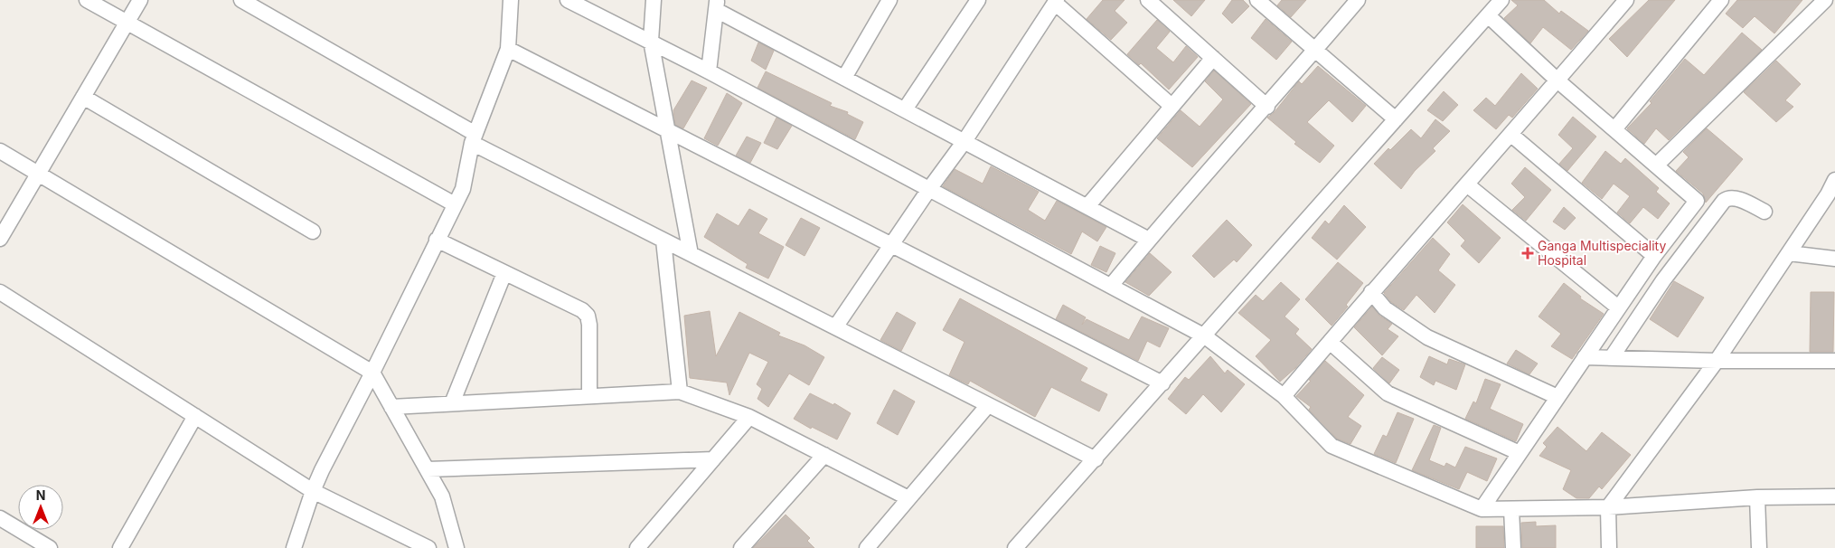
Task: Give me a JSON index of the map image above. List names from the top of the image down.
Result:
{
  "places": {
    "health": ["Ganga Multispeciality Hospital"]
  },
  "north": "top"
}
